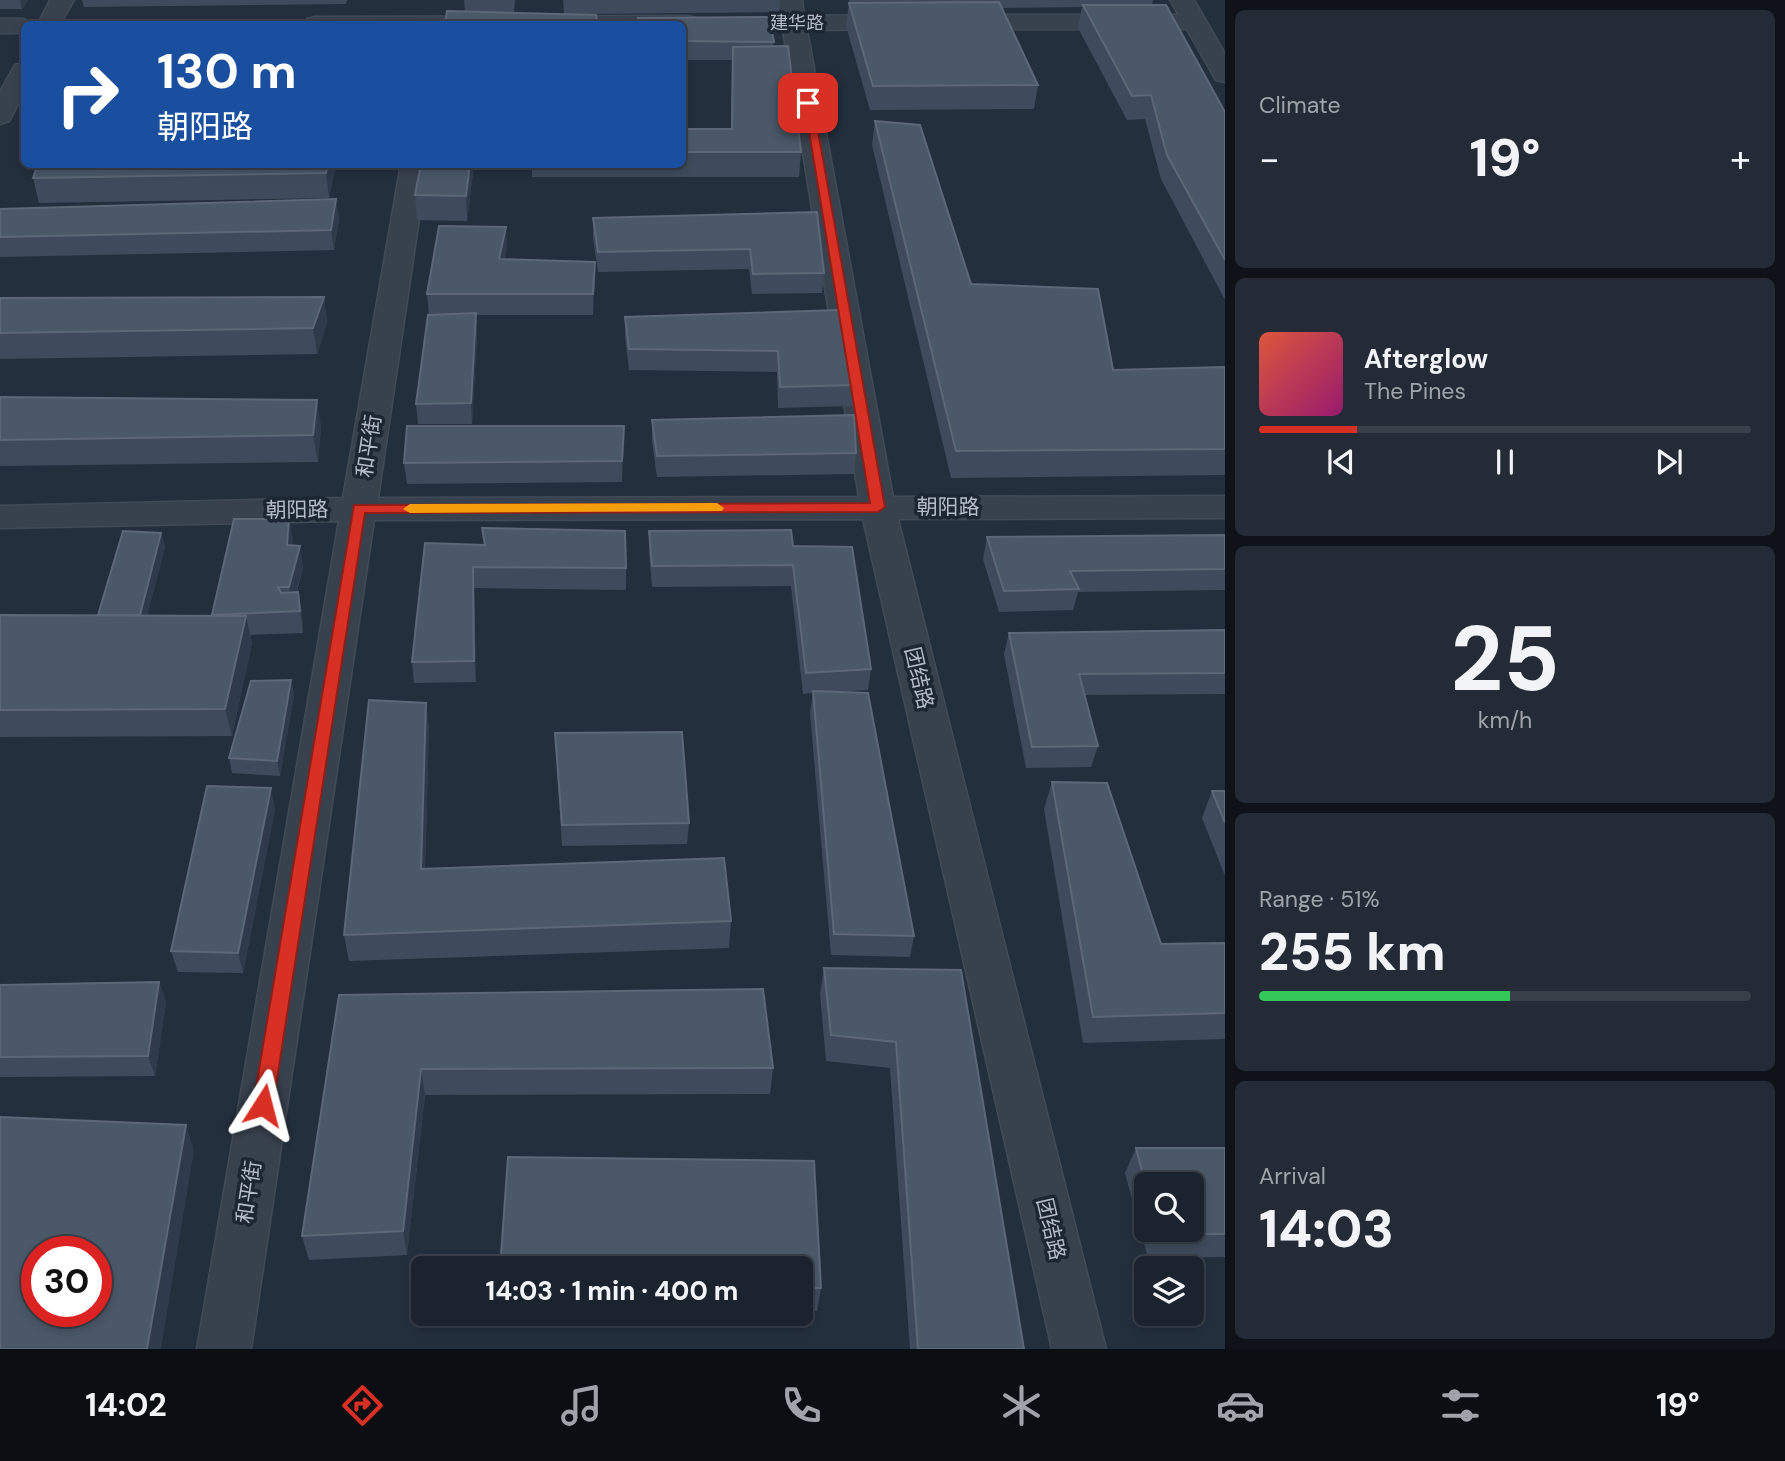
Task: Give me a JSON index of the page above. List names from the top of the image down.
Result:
{
  "streets": {
    "street": [
      "建华路",
      "和平街",
      "朝阳路",
      "团结路"
    ]
  },
  "crossings": [
    ["建华路", "团结路"],
    ["和平街", "朝阳路"],
    ["朝阳路", "团结路"]
  ],
  "page": {
    "tile": [
      "Climate",
      ["25", "km/h"],
      ["Range · 51%", "255 km"],
      ["Arrival", "14:03"]
    ],
    "turn": ["130 m", "朝阳路"],
    "heat": ["−", "19°", "+"],
    "song": ["Afterglow", "The Pines"],
    "limit": "30",
    "trip": "14:03 · 1 min · 400 m",
    "tabs": ["14:02", "19°"]
  }
}
